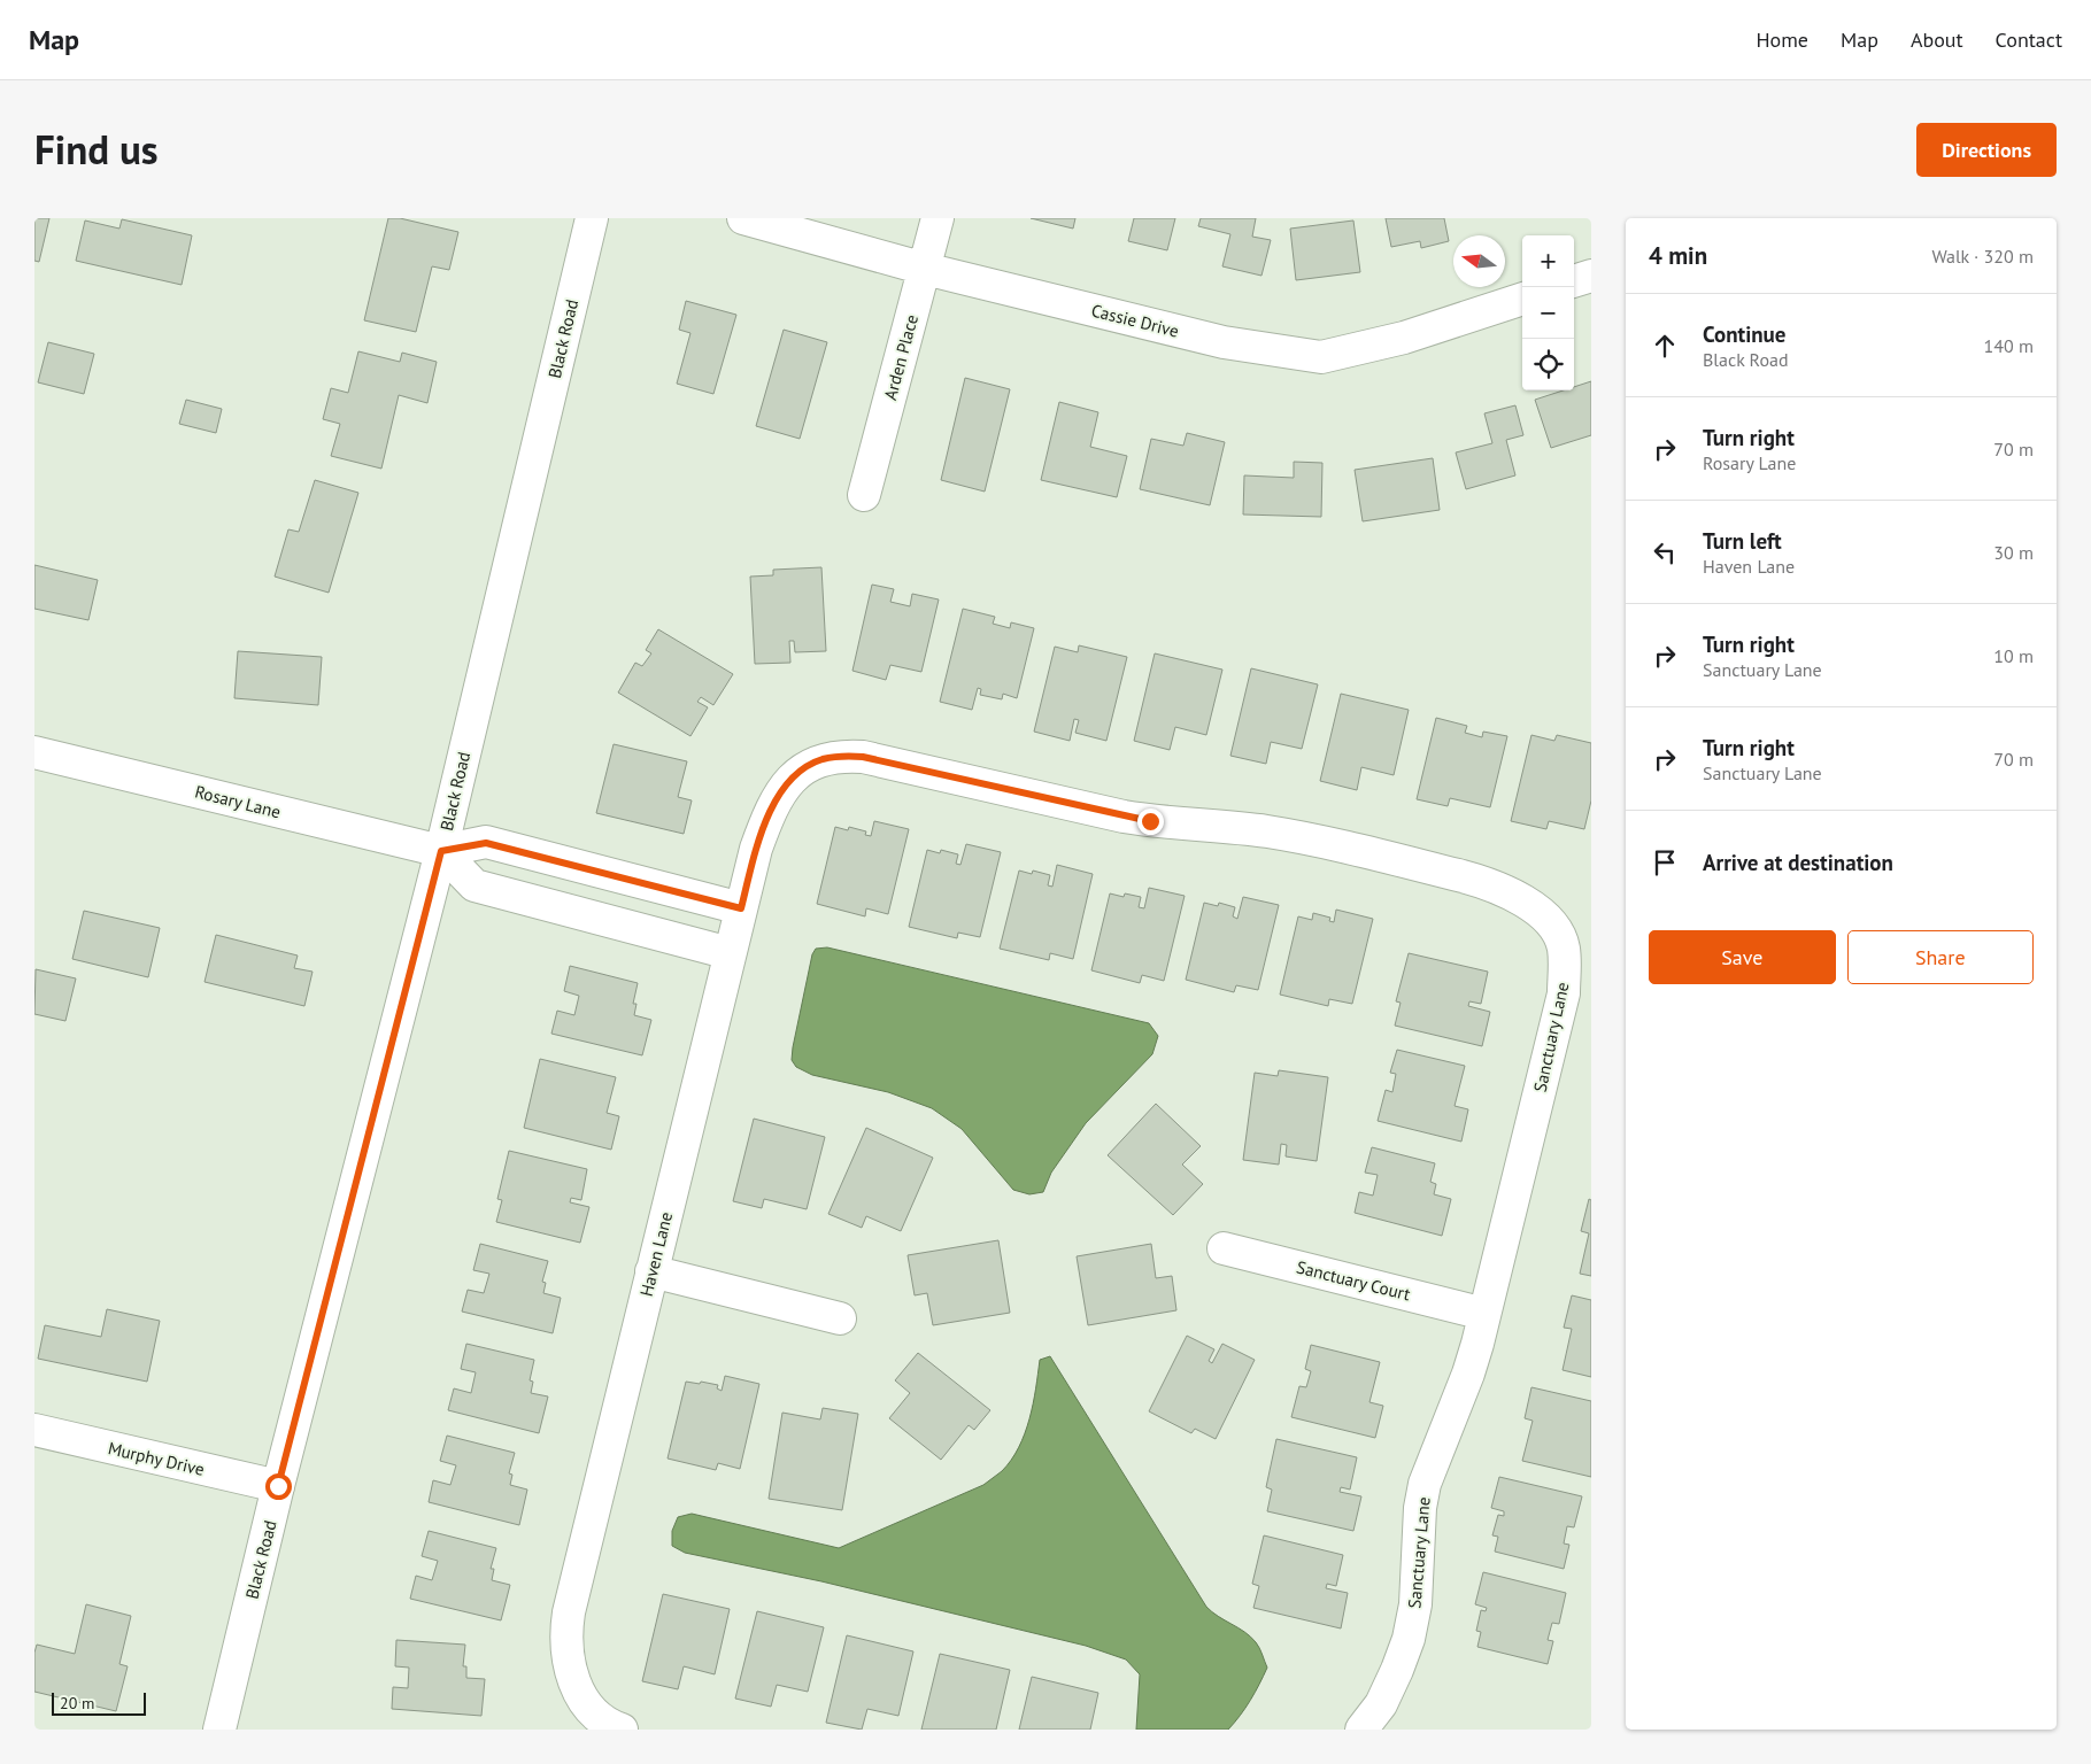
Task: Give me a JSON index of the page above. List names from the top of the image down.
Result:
{
  "streets": {
    "street": [
      "Cassie Drive",
      "Black Road",
      "Arden Place",
      "Rosary Lane",
      "Sanctuary Lane",
      "Haven Lane",
      "Sanctuary Court",
      "Murphy Drive"
    ]
  },
  "crossings": [
    ["Cassie Drive", "Arden Place"],
    ["Black Road", "Rosary Lane"],
    ["Black Road", "Murphy Drive"],
    ["Rosary Lane", "Haven Lane"],
    ["Sanctuary Lane", "Haven Lane"],
    ["Sanctuary Lane", "Sanctuary Court"]
  ],
  "scale_bar": "20 m",
  "north": "left",
  "page": {
    "header": "Map",
    "nav": [
      "Home",
      "Map",
      "About",
      "Contact"
    ],
    "title": "Find us",
    "buttons": [
      "Directions",
      ["Save", "Share"]
    ],
    "heading": ["4 min", "Walk · 320 m"],
    "map_buttons": ["+", "−"],
    "list": [
      ["Continue", "Black Road", "140 m"],
      ["Turn right", "Rosary Lane", "70 m"],
      ["Turn left", "Haven Lane", "30 m"],
      ["Turn right", "Sanctuary Lane", "10 m"],
      ["Turn right", "Sanctuary Lane", "70 m"],
      "Arrive at destination"
    ],
    "scale": "20 m"
  }
}
